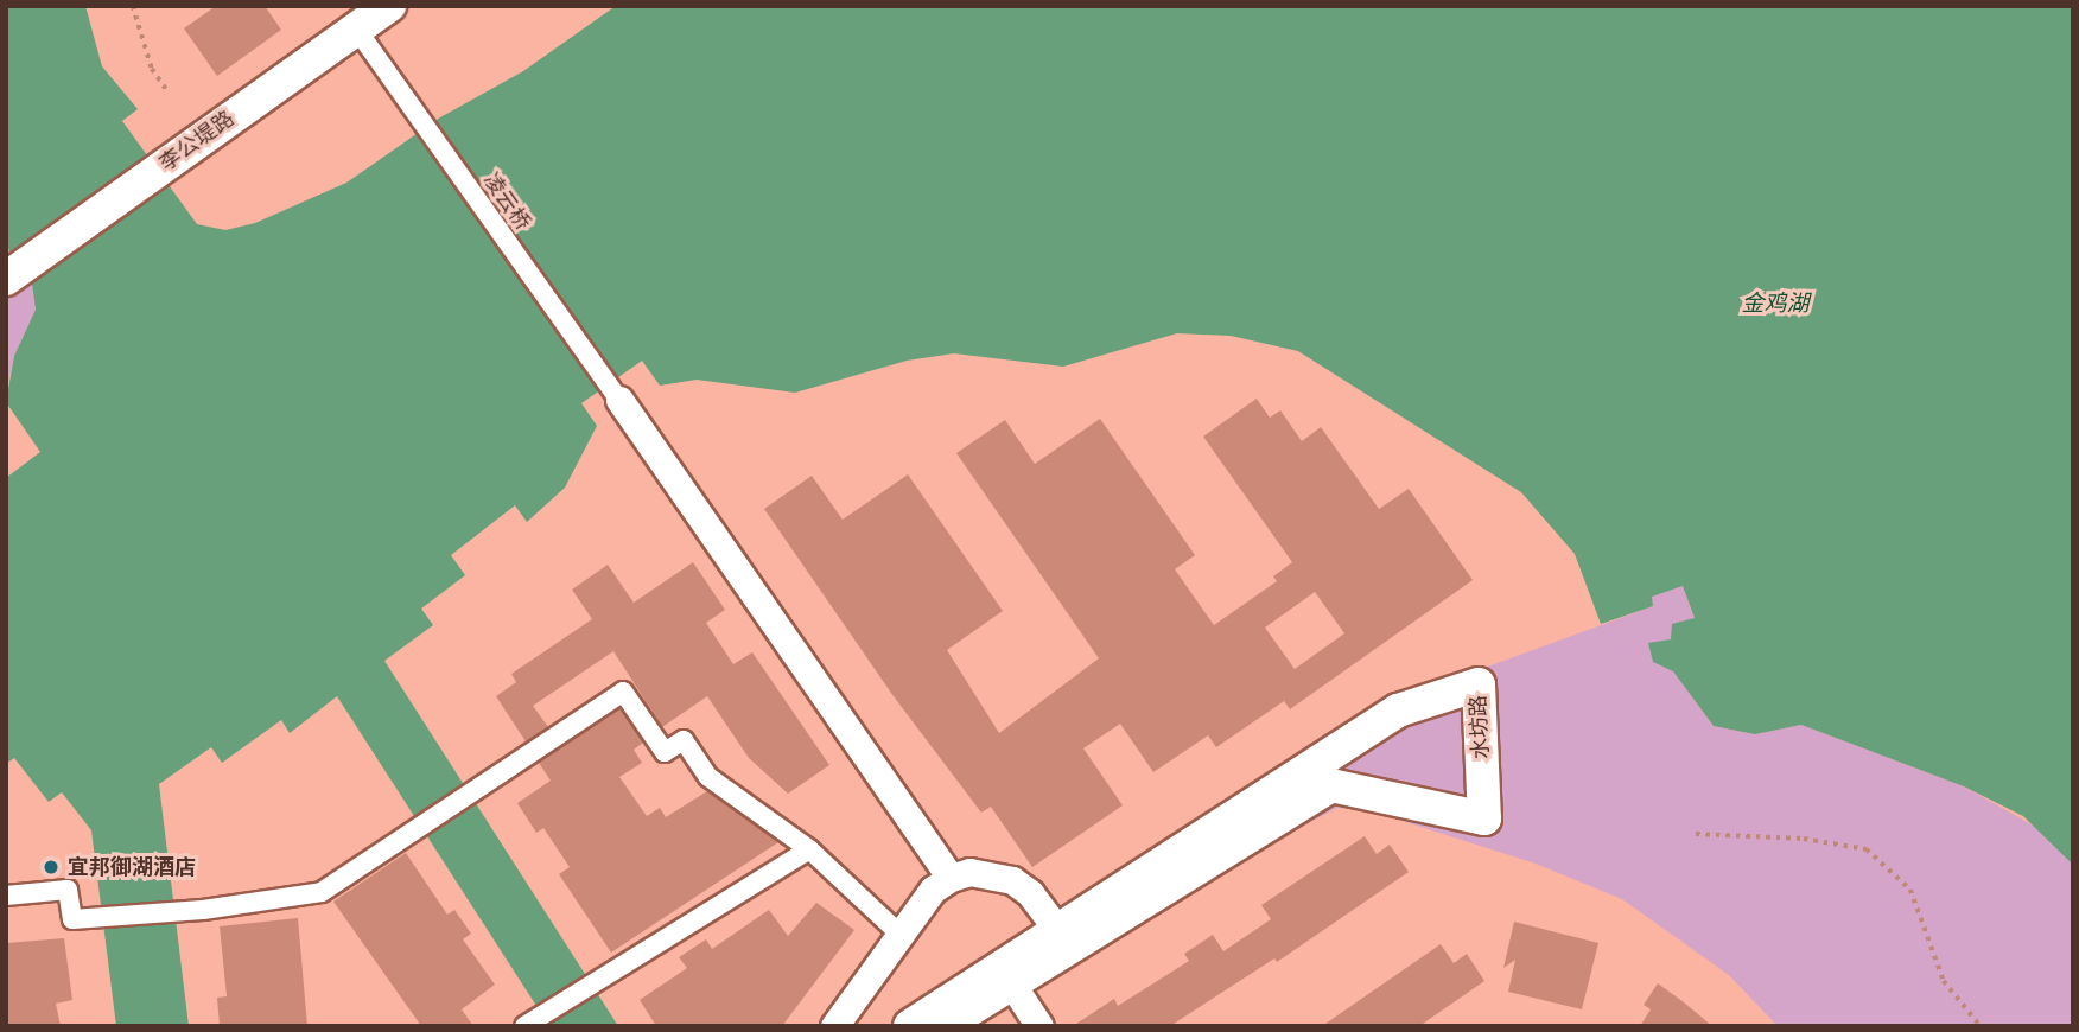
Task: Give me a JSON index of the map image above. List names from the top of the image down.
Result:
{
  "streets": {
    "street": ["李公堤路", "凌云桥", "水坊路"]
  },
  "crossings": [
    ["李公堤路", "凌云桥"]
  ],
  "water": ["金鸡湖"],
  "places": ["宜邦御湖酒店"]
}
